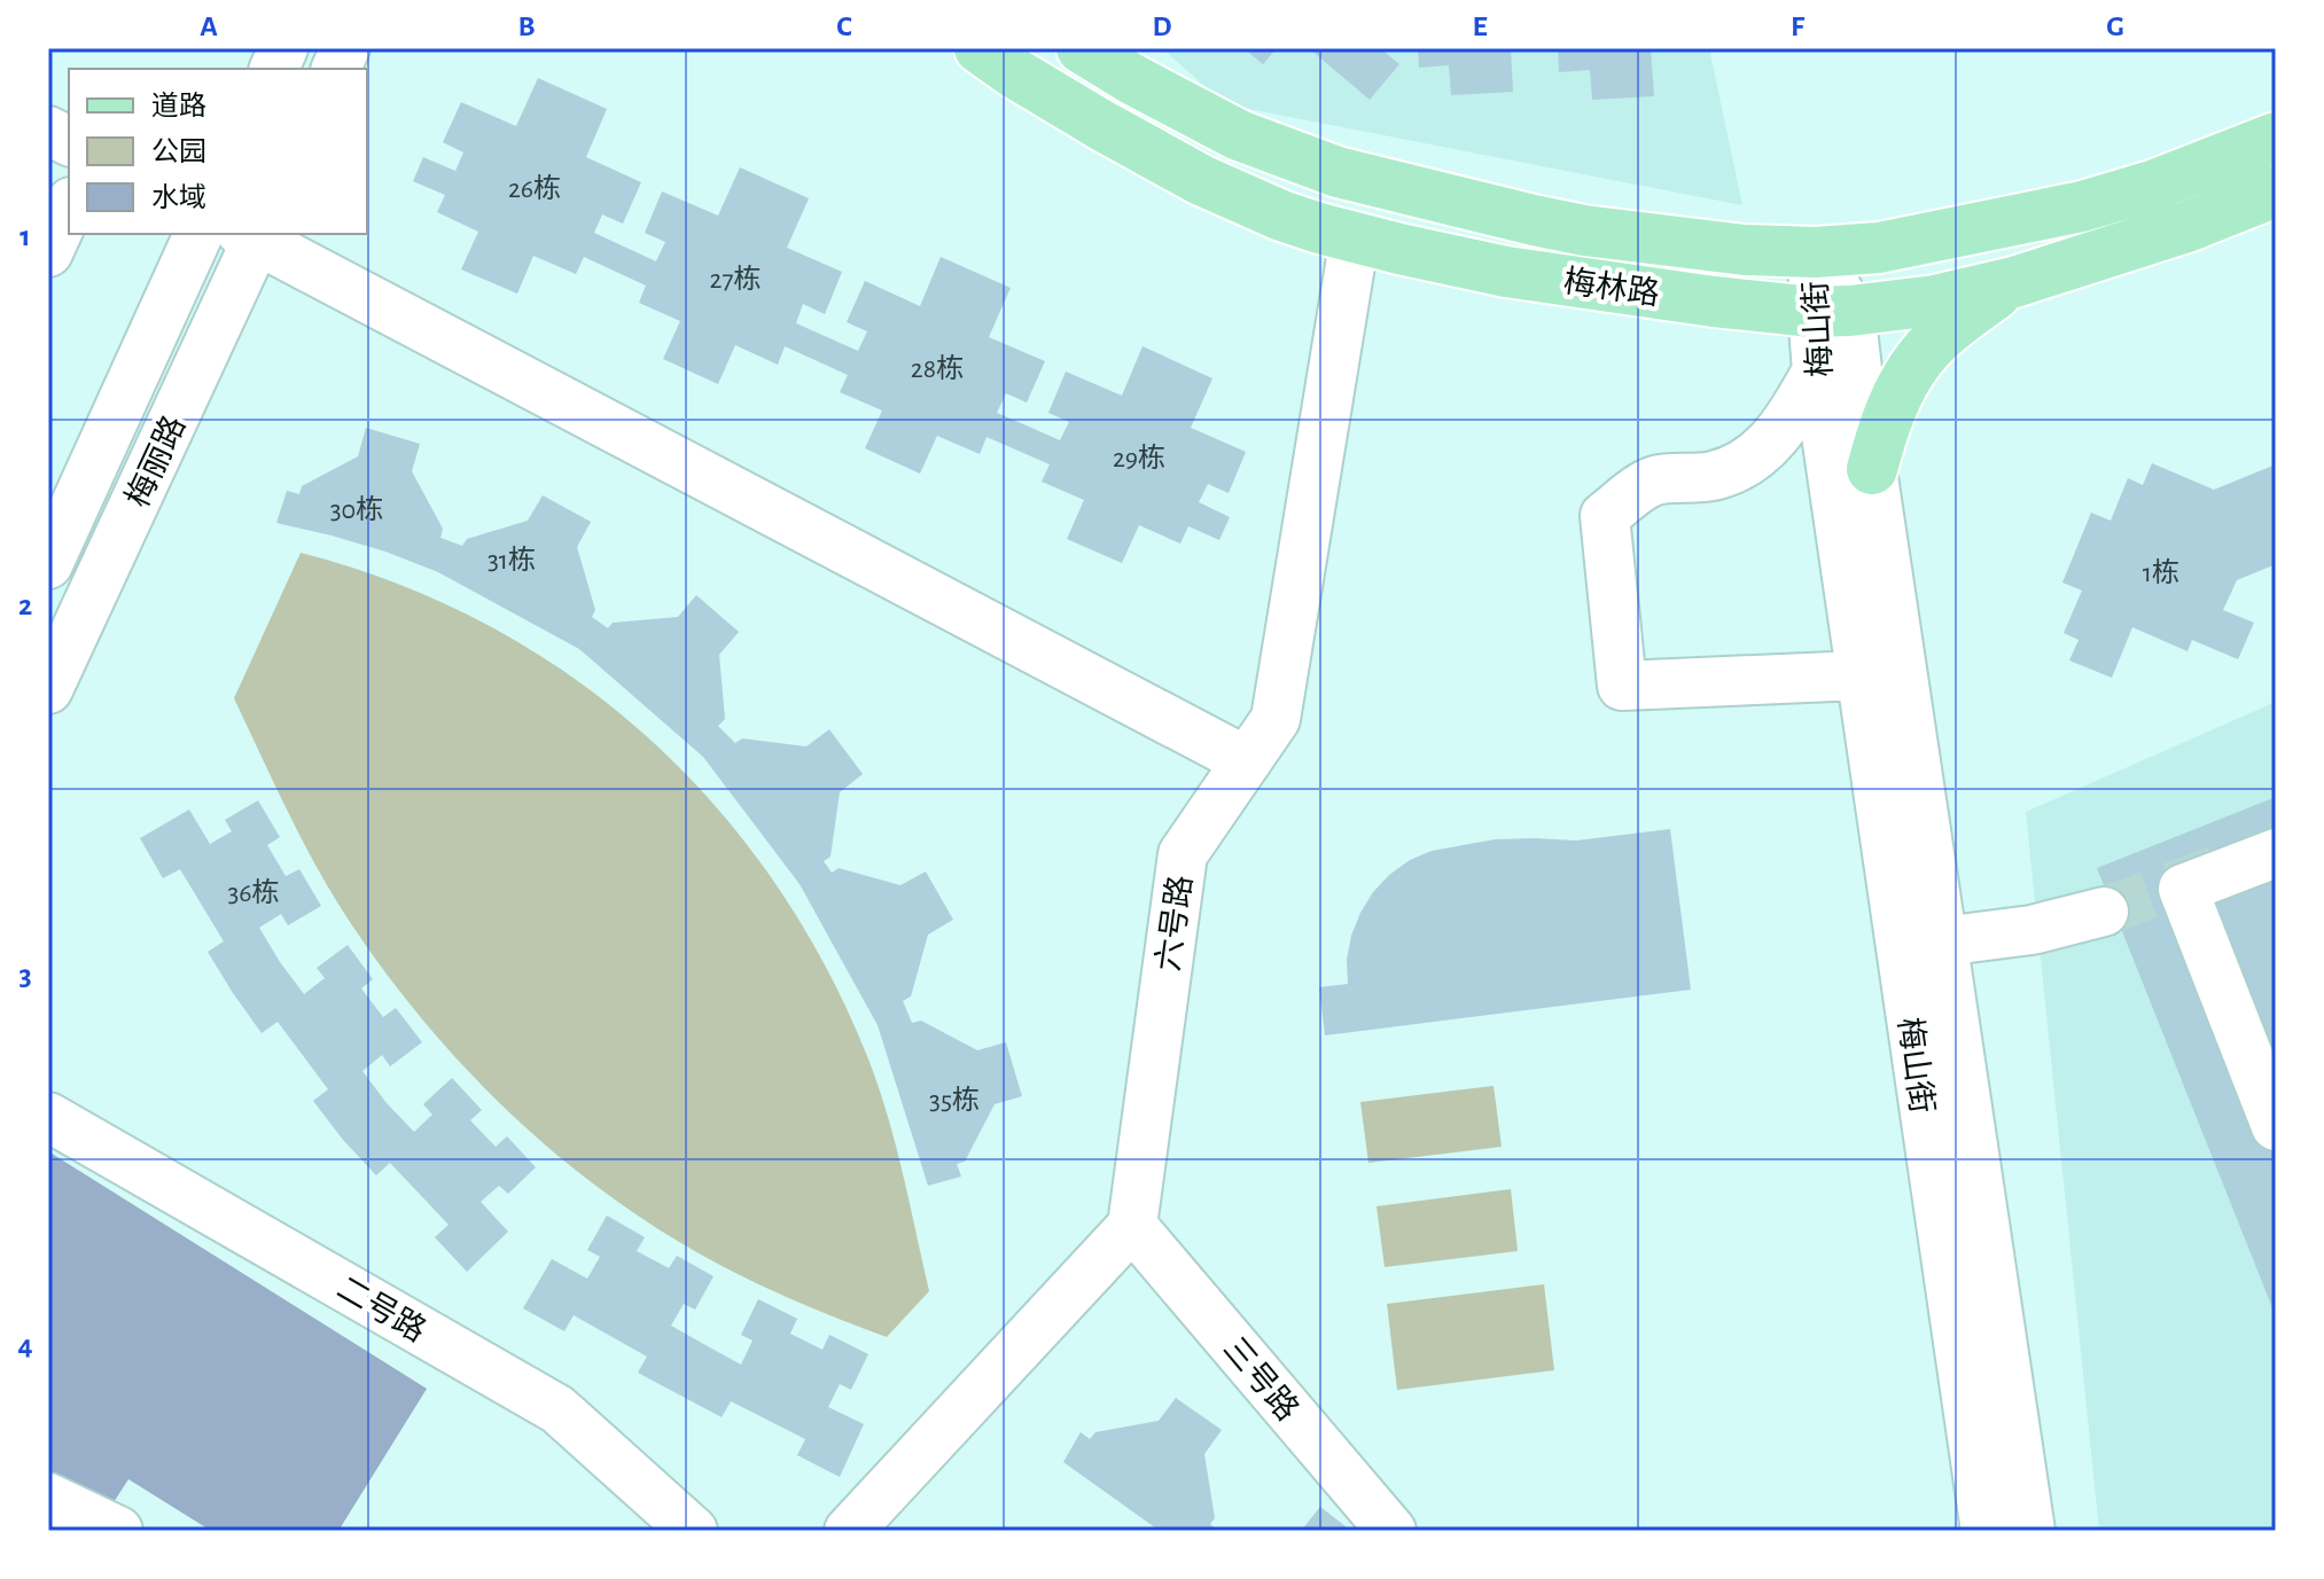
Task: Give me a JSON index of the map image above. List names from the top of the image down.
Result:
{
  "streets": {
    "main road": ["梅林路"],
    "street": [
      "梅山街",
      "梅丽路",
      "六号路",
      "二号路",
      "三号路"
    ]
  },
  "crossings": [
    ["梅林路", "梅山街"],
    ["梅林路", "六号路"],
    ["六号路", "三号路"]
  ],
  "house_numbers": [
    "26栋",
    "27栋",
    "28栋",
    "29栋",
    "30栋",
    "31栋",
    "1栋",
    "36栋",
    "35栋"
  ],
  "legend": ["道路", "公园", "水域"],
  "grid": {
    "columns": [
      "A",
      "B",
      "C",
      "D",
      "E",
      "F",
      "G"
    ],
    "rows": [
      "1",
      "2",
      "3",
      "4"
    ]
  }
}
